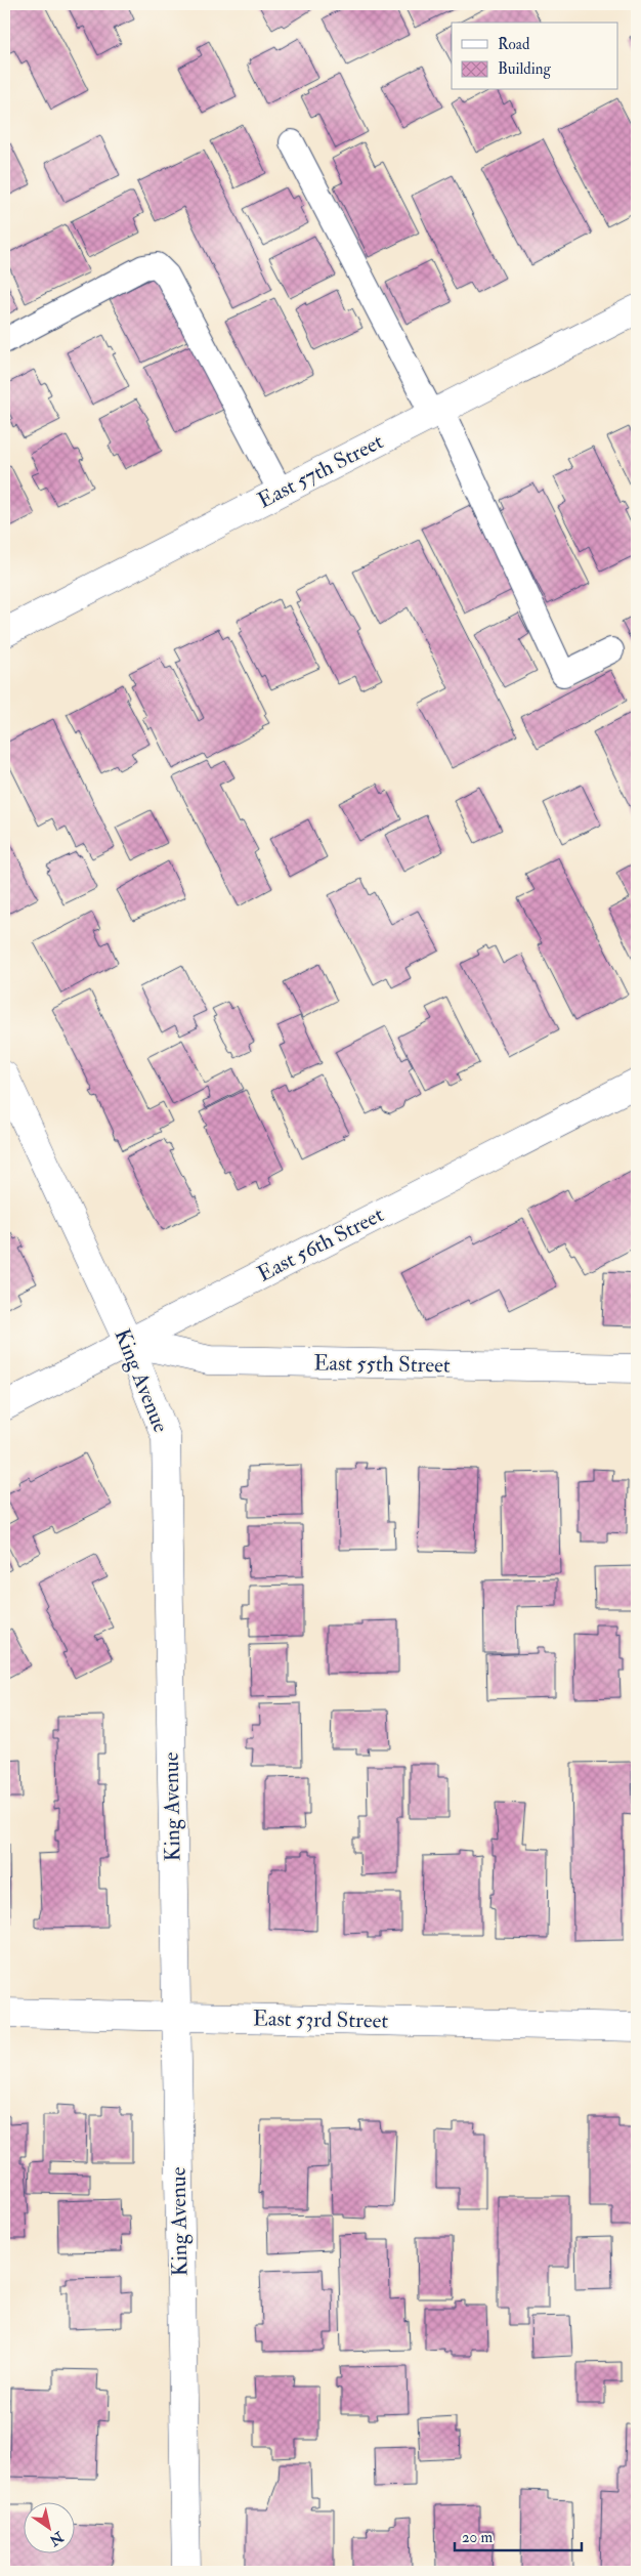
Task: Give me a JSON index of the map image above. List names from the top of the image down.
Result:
{
  "streets": {
    "street": [
      "East 57th Street",
      "East 56th Street",
      "East 55th Street",
      "King Avenue",
      "East 53rd Street"
    ]
  },
  "crossings": [
    ["East 56th Street", "East 55th Street"],
    ["East 56th Street", "King Avenue"],
    ["East 55th Street", "King Avenue"],
    ["King Avenue", "East 53rd Street"]
  ],
  "legend": ["Road", "Building"],
  "scale_bar": "20 m",
  "north": "bottom right"
}
